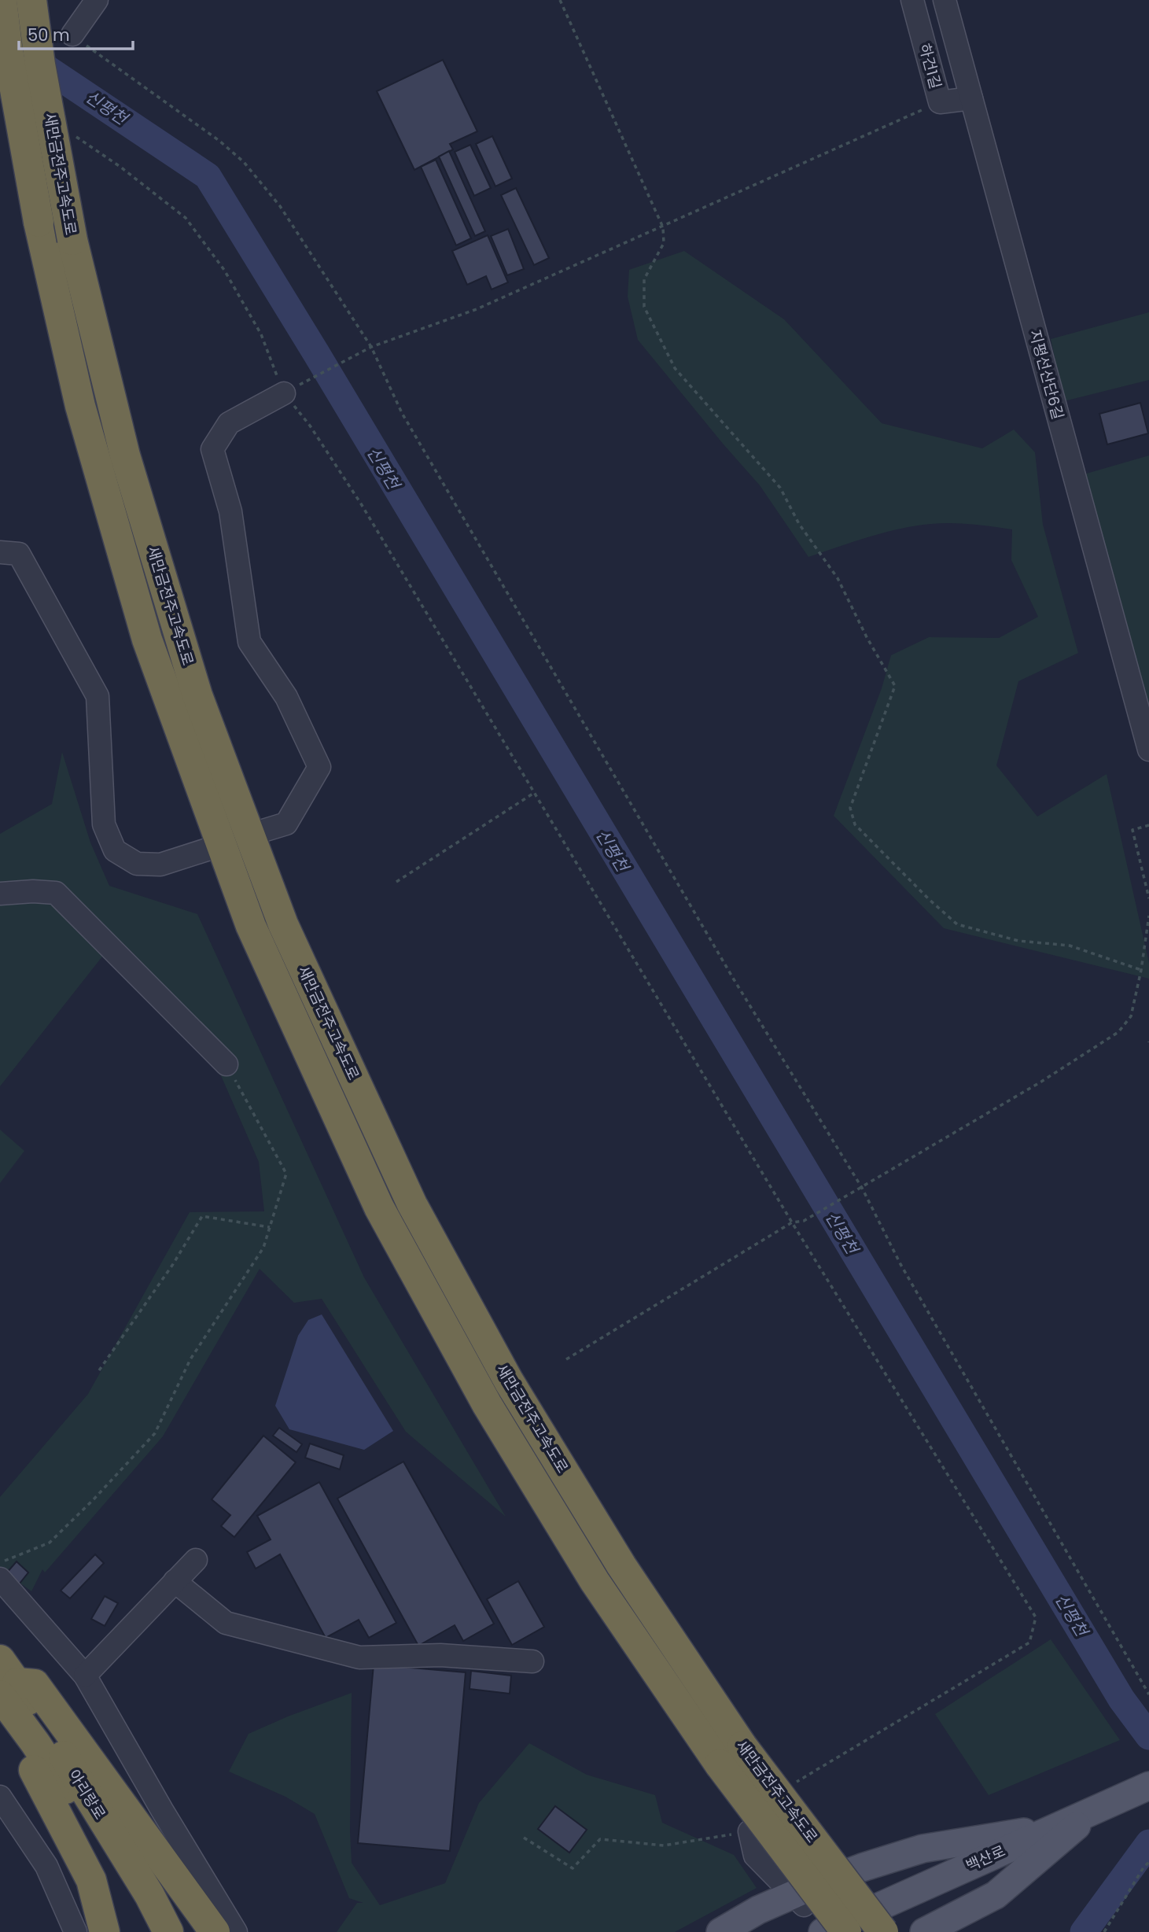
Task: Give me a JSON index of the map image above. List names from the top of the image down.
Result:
{
  "streets": {
    "highway": ["새만금전주고속도로", "아리랑로"],
    "main road": ["백산로"],
    "street": ["하건1길", "지평선산단6길"]
  },
  "crossings": [
    ["하건1길", "지평선산단6길"]
  ],
  "water": ["신평천"],
  "scale_bar": "50 m"
}
